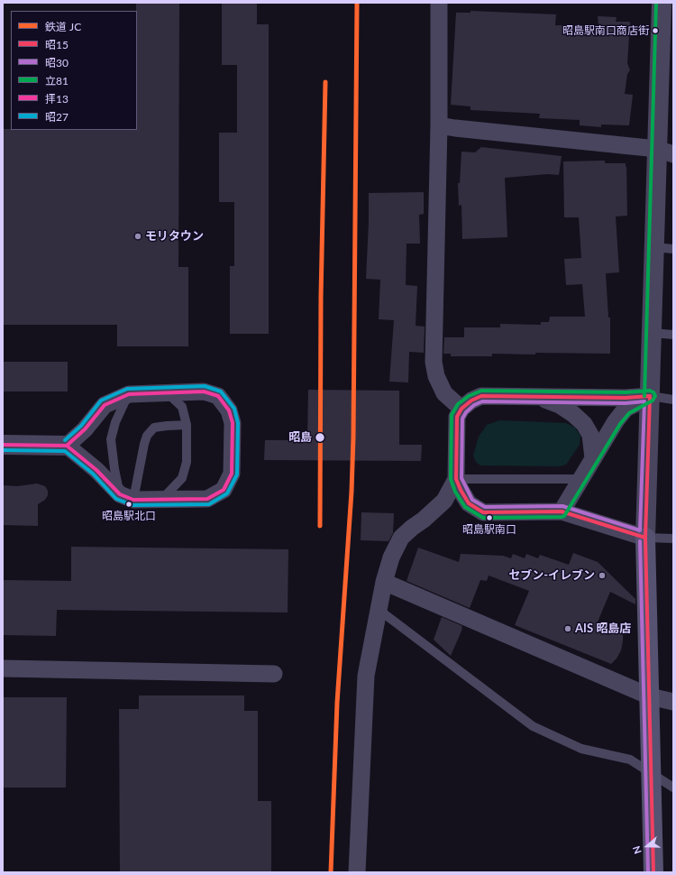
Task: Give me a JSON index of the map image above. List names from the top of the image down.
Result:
{
  "places": [
    "昭島駅南口商店街",
    "モリタウン",
    "昭島",
    "昭島駅北口",
    "昭島駅南口",
    "セブン-イレブン",
    "AIS 昭島店"
  ],
  "lines": [
    "rail line JC",
    "transit line 立81",
    "transit line 昭27",
    "transit line 拝13",
    "transit line 昭15",
    "transit line 昭30"
  ],
  "legend": [
    "鉄道 JC",
    "昭15",
    "昭30",
    "立81",
    "拝13",
    "昭27"
  ],
  "north": "left"
}
